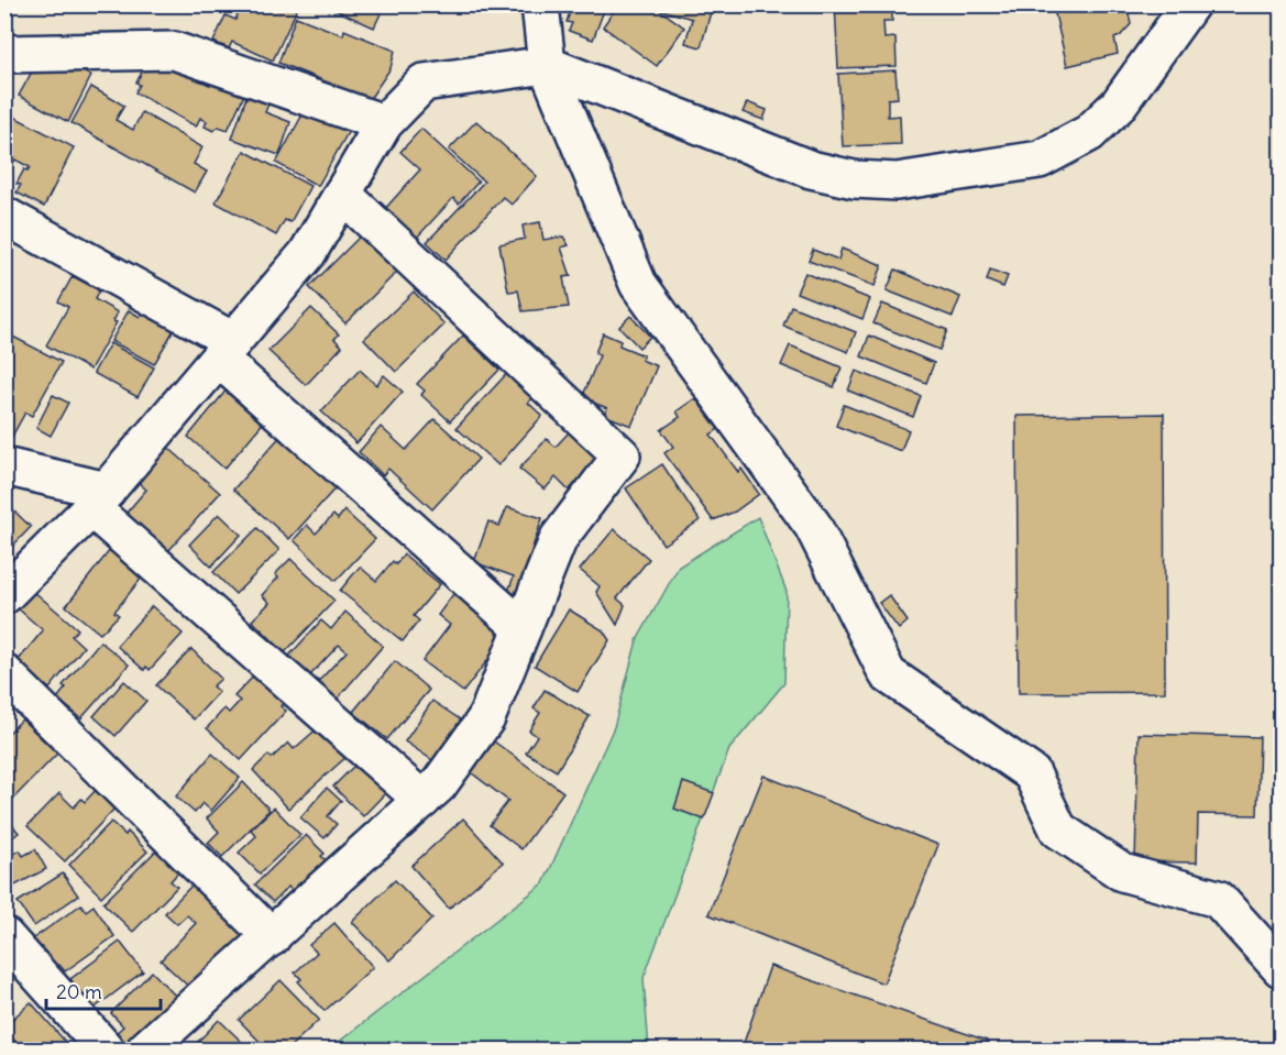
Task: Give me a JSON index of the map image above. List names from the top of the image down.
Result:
{
  "scale_bar": "20 m"
}
